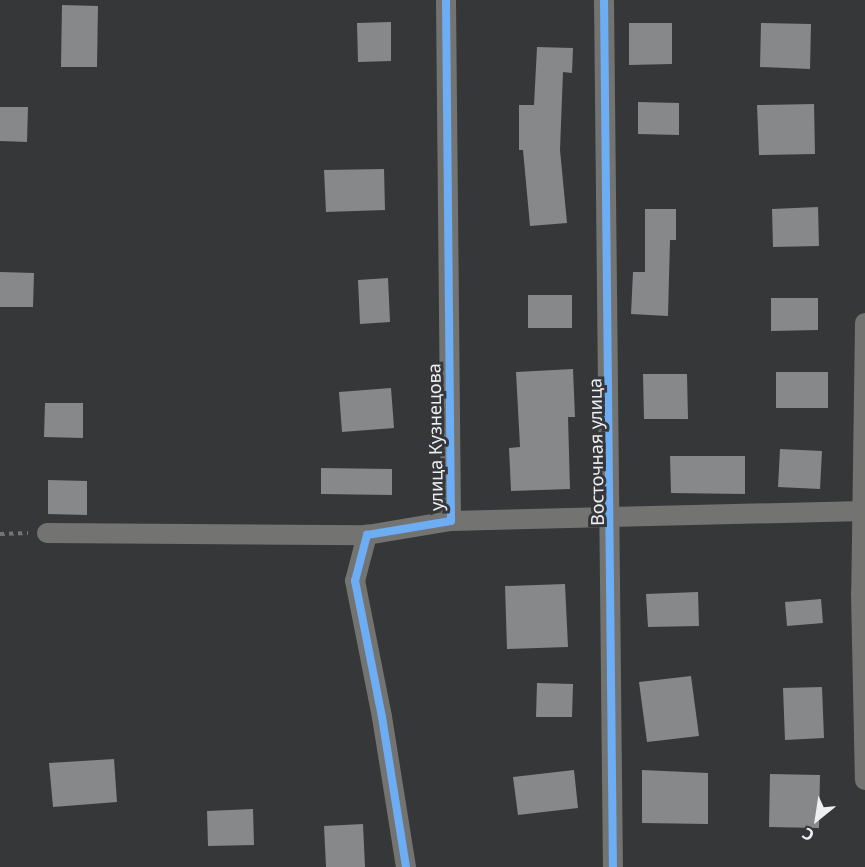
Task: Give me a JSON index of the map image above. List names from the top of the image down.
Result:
{
  "streets": {
    "street": ["улица Кузнецова", "Восточная улица"]
  },
  "north": "bottom left"
}
